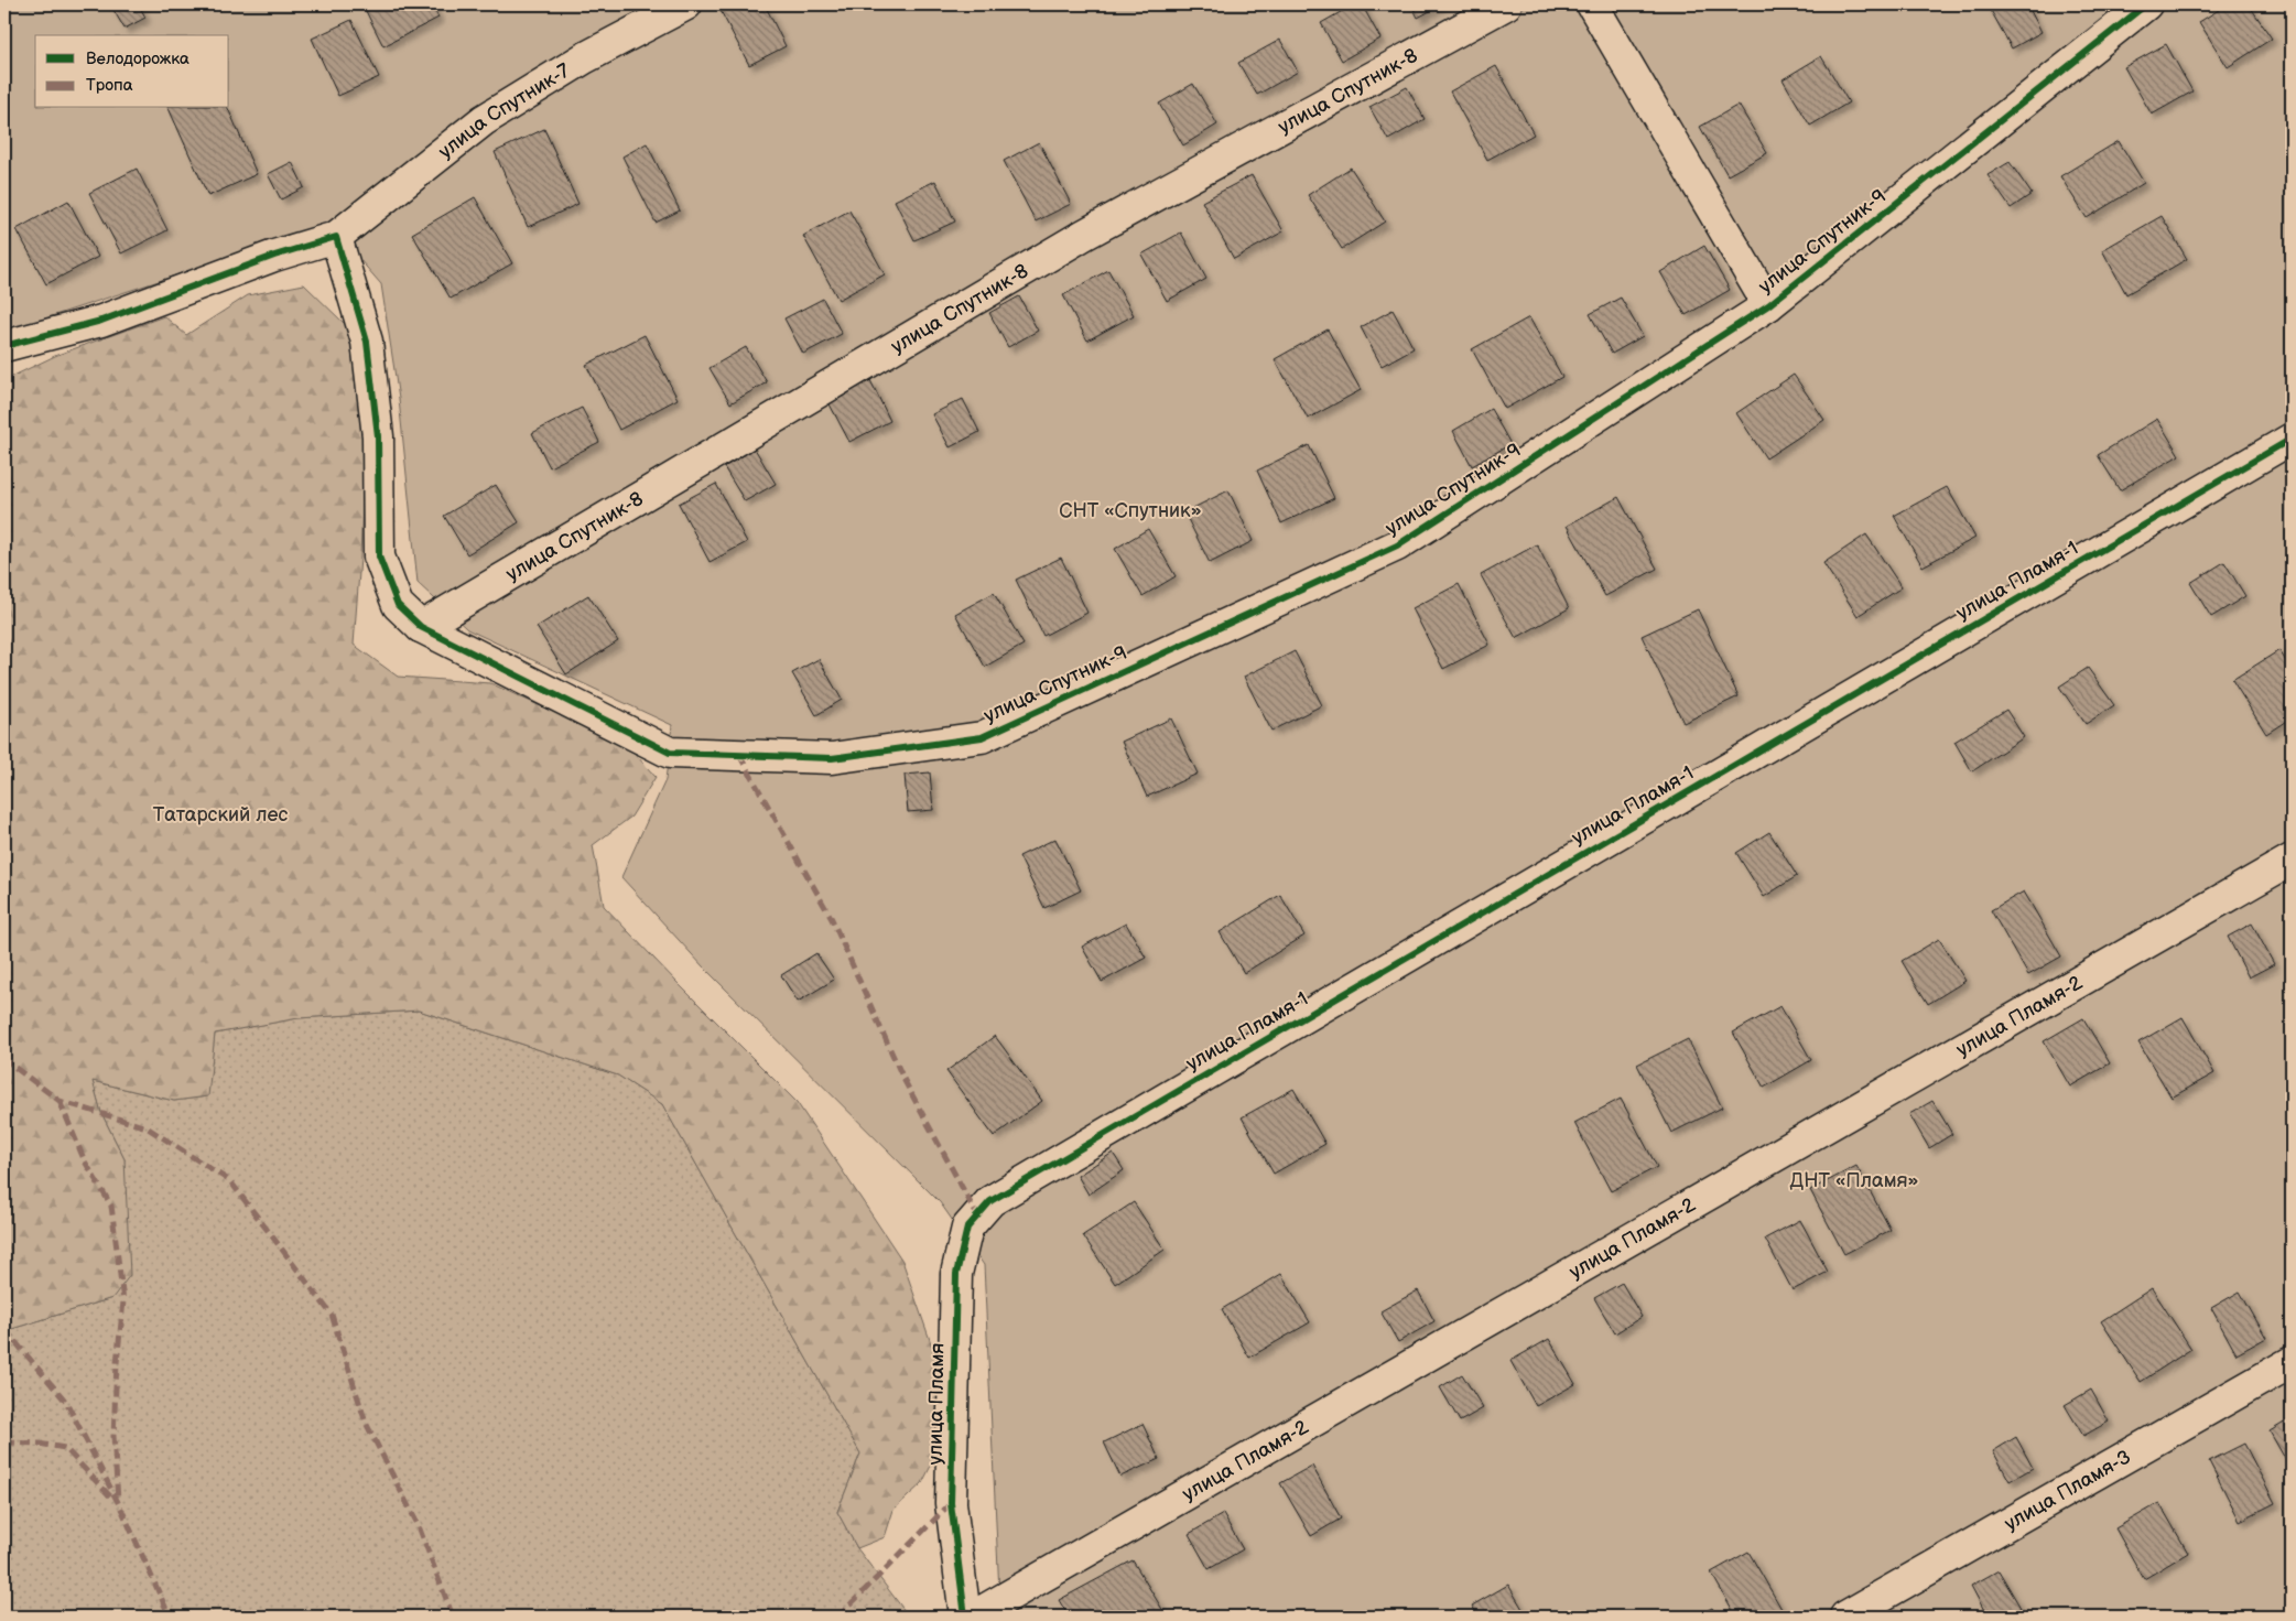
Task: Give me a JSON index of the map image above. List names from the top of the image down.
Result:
{
  "streets": {
    "street": [
      "улица Спутник-8",
      "улица Спутник-7",
      "улица Спутник-9",
      "улица Пламя-1",
      "улица Пламя-2",
      "улица Пламя",
      "улица Пламя-3"
    ]
  },
  "crossings": [
    ["улица Спутник-8", "улица Спутник-9"],
    ["улица Пламя-1", "улица Пламя"]
  ],
  "parks": ["СНТ «Спутник»", "Татарский лес", "ДНТ «Пламя»"],
  "legend": ["Велодорожка", "Тропа"]
}
